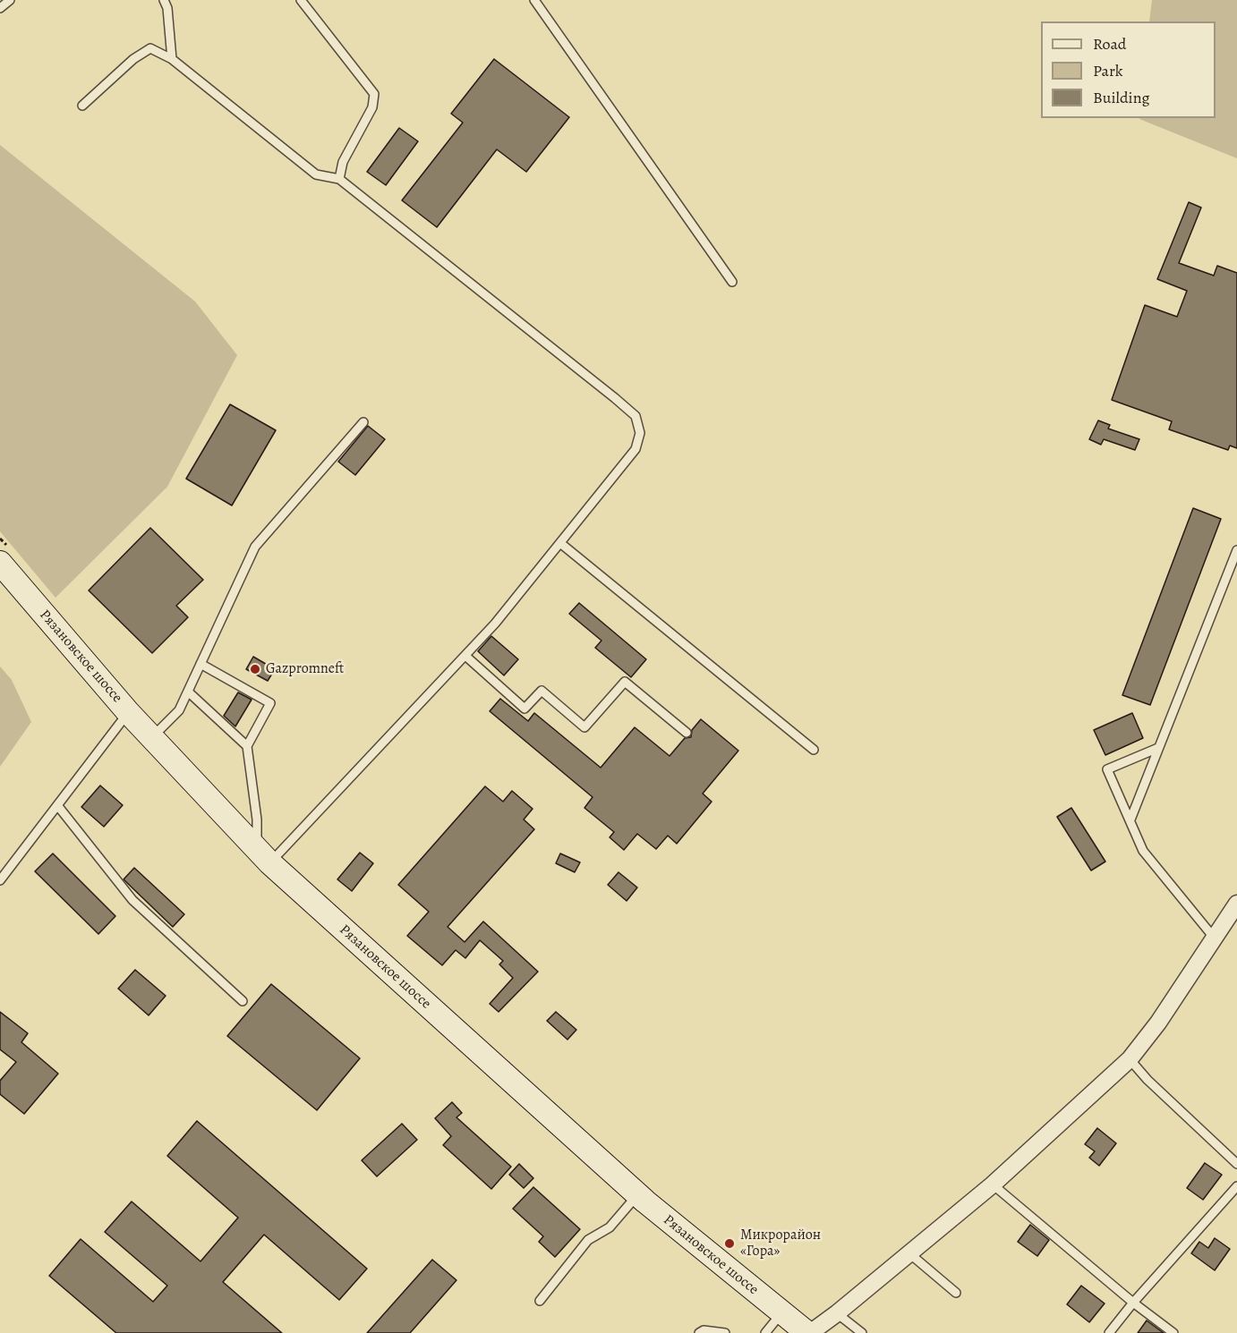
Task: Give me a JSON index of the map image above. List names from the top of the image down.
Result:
{
  "streets": {
    "main road": ["Рязановское шоссе"]
  },
  "places": ["Gazpromneft", "Микрорайон «Гора»"],
  "legend": ["Road", "Park", "Building"]
}
